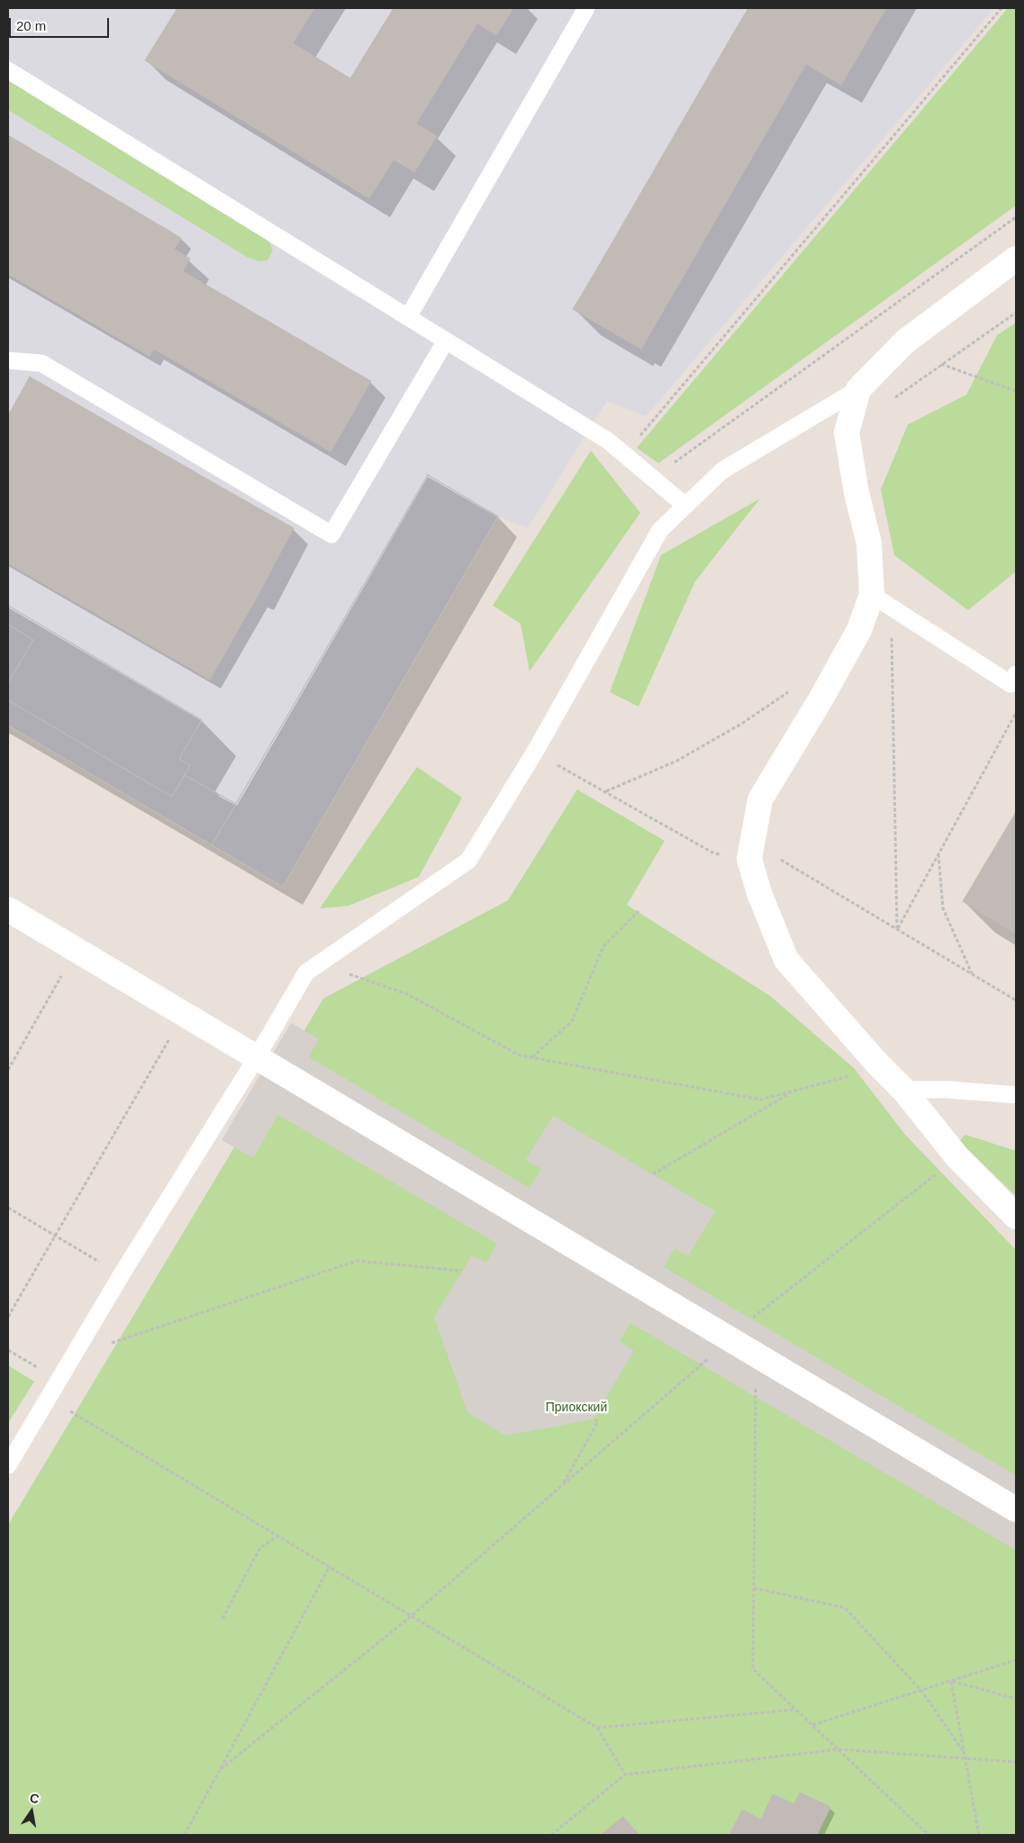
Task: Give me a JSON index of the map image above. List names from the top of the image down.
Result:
{
  "parks": ["Приокский"],
  "scale_bar": "20 m",
  "north": "top"
}
